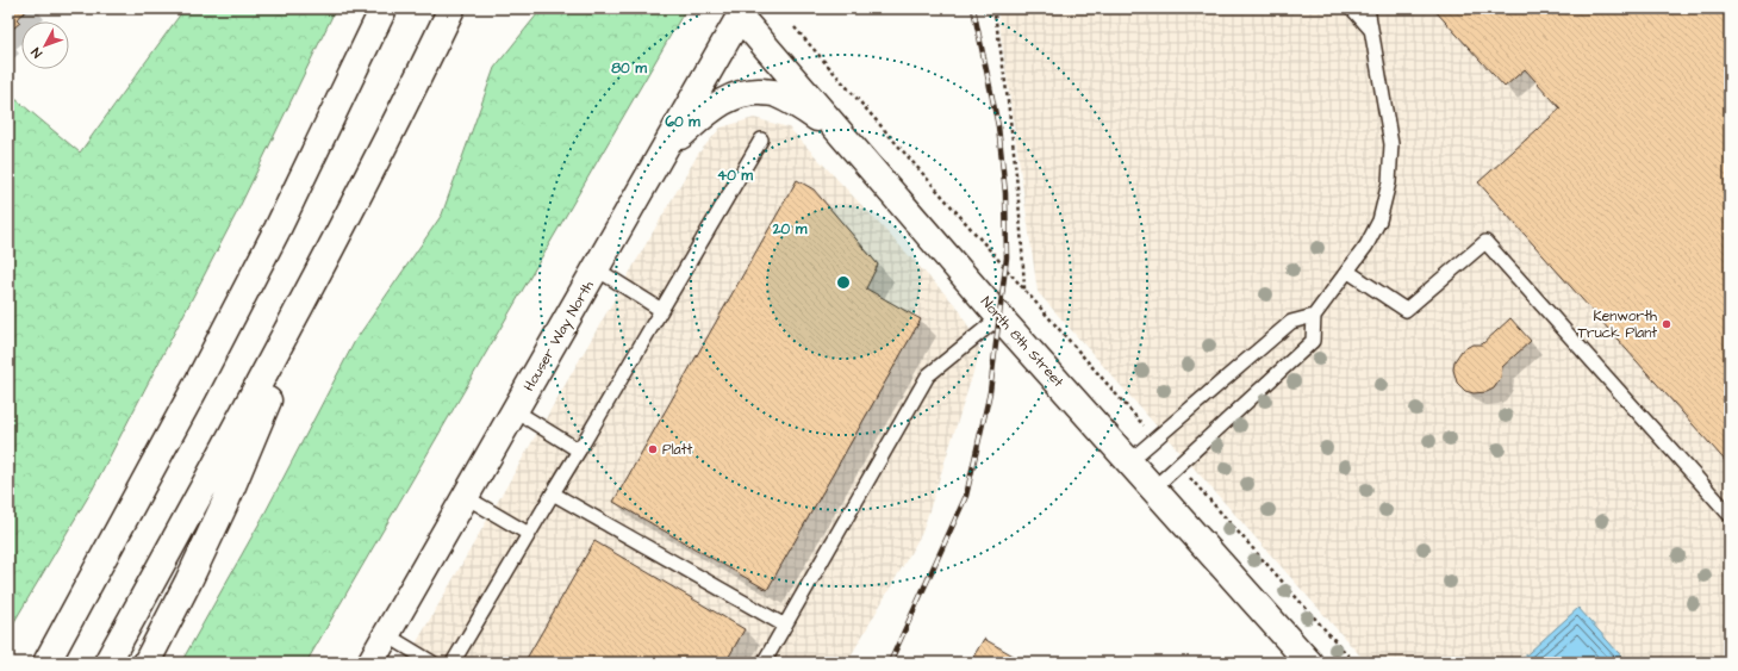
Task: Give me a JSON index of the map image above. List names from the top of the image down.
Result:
{
  "streets": {
    "main road": ["Houser Way North", "North 8th Street"]
  },
  "crossings": [
    ["Houser Way North", "North 8th Street"]
  ],
  "places": ["Kenworth Truck Plant", "Platt"],
  "north": "bottom left",
  "rings": [
    "80 m",
    "60 m",
    "40 m",
    "20 m"
  ]
}
